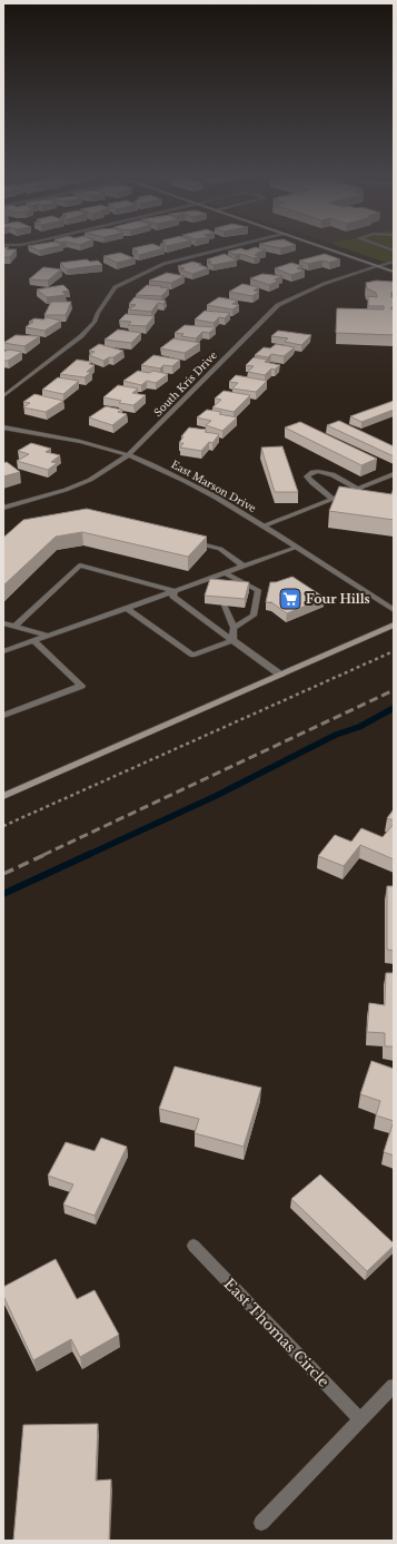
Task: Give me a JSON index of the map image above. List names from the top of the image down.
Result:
{
  "streets": {
    "street": ["South Kris Drive", "East Marson Drive", "East Thomas Circle"]
  },
  "crossings": [
    ["South Kris Drive", "East Marson Drive"]
  ],
  "places": {
    "supermarket": ["Four Hills"]
  }
}
